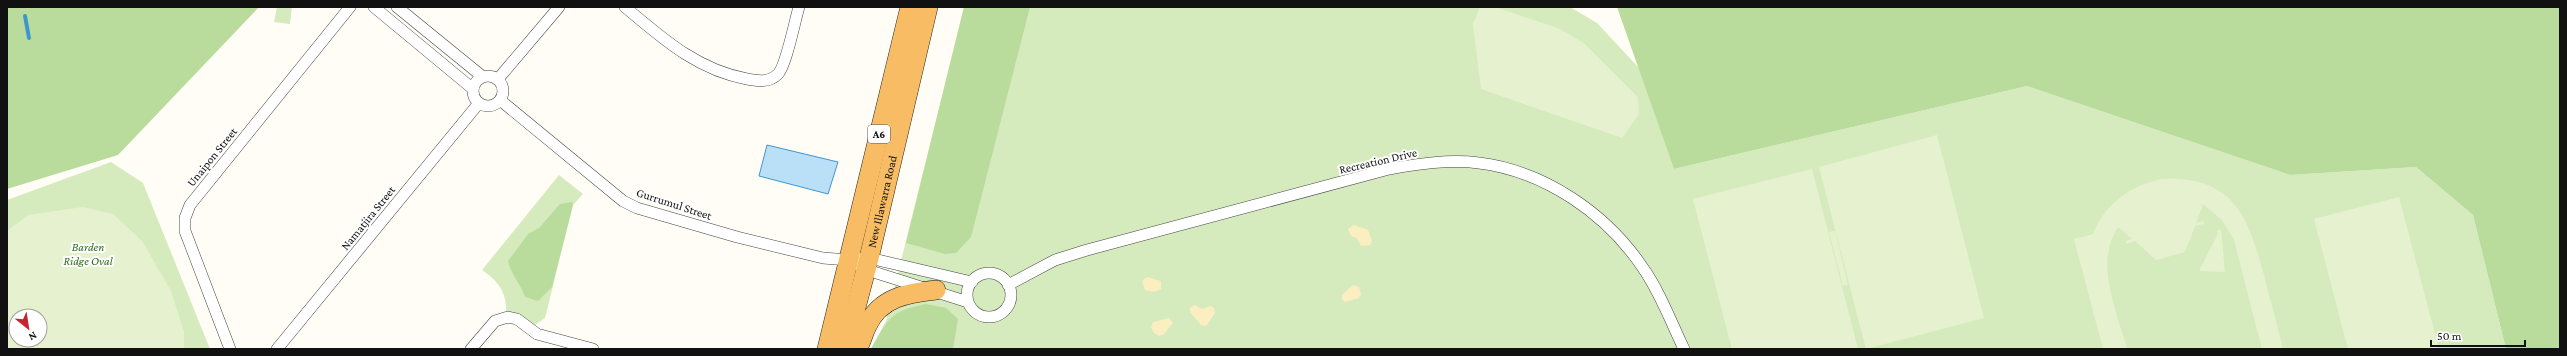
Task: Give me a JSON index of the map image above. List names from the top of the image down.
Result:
{
  "streets": {
    "highway": ["A6", "New Illawarra Road"],
    "street": [
      "Unaipon Street",
      "Recreation Drive",
      "Gurrumul Street",
      "Namatjira Street"
    ]
  },
  "crossings": [
    ["New Illawarra Road", "Gurrumul Street"],
    ["Gurrumul Street", "Namatjira Street"]
  ],
  "parks": ["Barden Ridge Oval"],
  "scale_bar": "50 m",
  "north": "bottom right"
}
